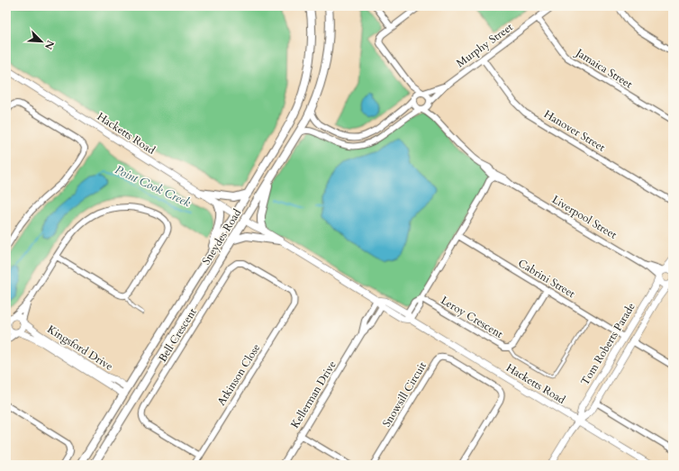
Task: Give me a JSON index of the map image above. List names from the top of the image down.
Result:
{
  "streets": {
    "main road": ["Sneydes Road"],
    "street": [
      "Murphy Street",
      "Jamaica Street",
      "Hanover Street",
      "Hacketts Road",
      "Liverpool Street",
      "Cabrini Street",
      "Leroy Crescent",
      "Bell Crescent",
      "Tom Roberts Parade",
      "Kingsford Drive",
      "Atkinson Close",
      "Kellerman Drive",
      "Snowsill Circuit"
    ]
  },
  "crossings": [
    ["Murphy Street", "Jamaica Street"],
    ["Murphy Street", "Hanover Street"],
    ["Murphy Street", "Liverpool Street"],
    ["Hacketts Road", "Sneydes Road"],
    ["Hacketts Road", "Tom Roberts Parade"],
    ["Hacketts Road", "Kellerman Drive"],
    ["Liverpool Street", "Tom Roberts Parade"],
    ["Sneydes Road", "Kingsford Drive"],
    ["Cabrini Street", "Leroy Crescent"],
    ["Cabrini Street", "Tom Roberts Parade"],
    ["Bell Crescent", "Atkinson Close"]
  ],
  "water": ["Point Cook Creek"],
  "north": "bottom right"
}
